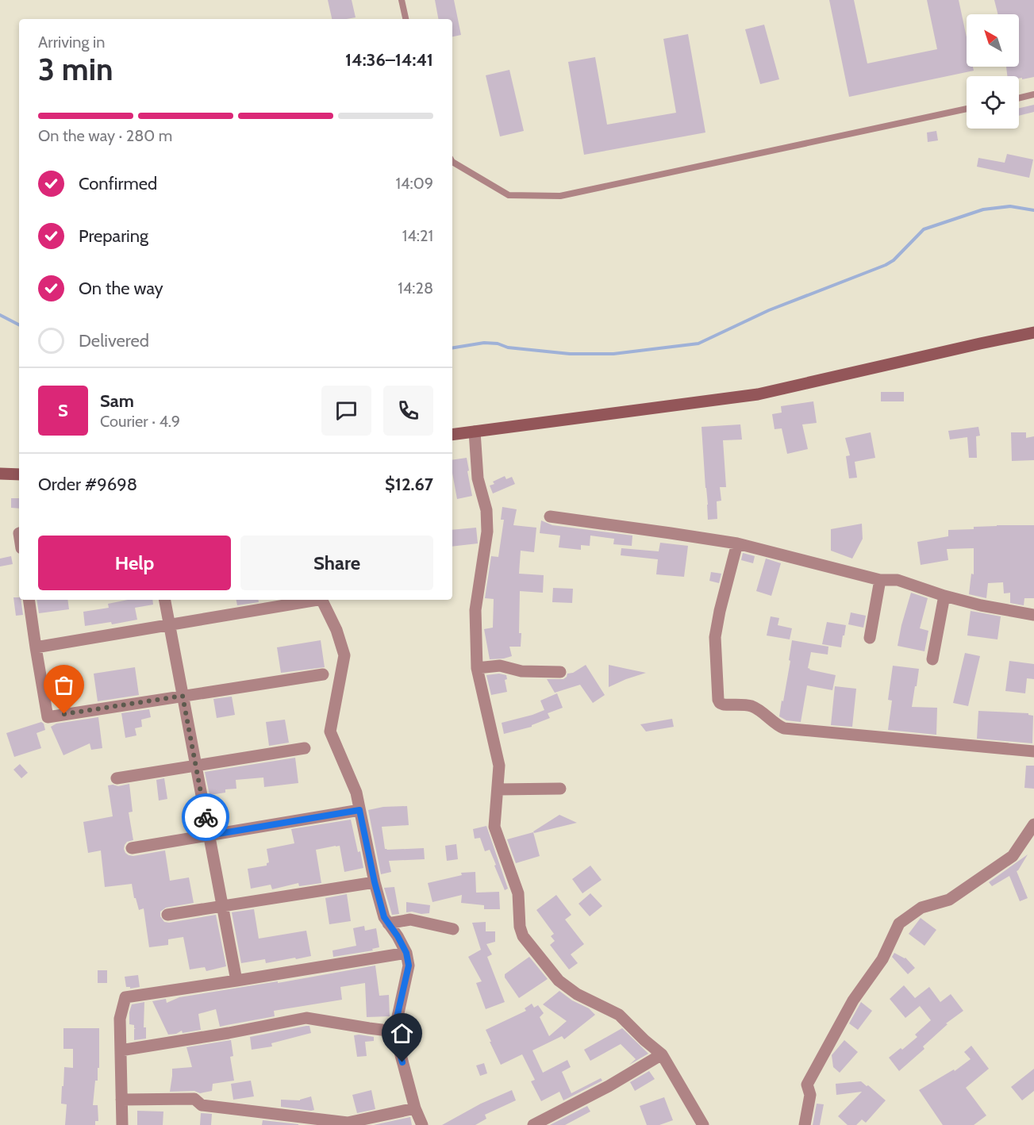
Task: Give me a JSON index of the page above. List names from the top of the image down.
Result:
{
  "north": "top left",
  "page": {
    "heading": ["3 min", "Arriving in", "14:36–14:41"],
    "panel": [
      "Sam",
      "Courier · 4.9",
      "Order #9698",
      "$12.67"
    ],
    "bar": "On the way · 280 m",
    "list": [
      ["Confirmed", "14:09"],
      ["Preparing", "14:21"],
      ["On the way", "14:28"],
      "Delivered"
    ],
    "round": "S",
    "buttons": ["Help", "Share"]
  }
}
